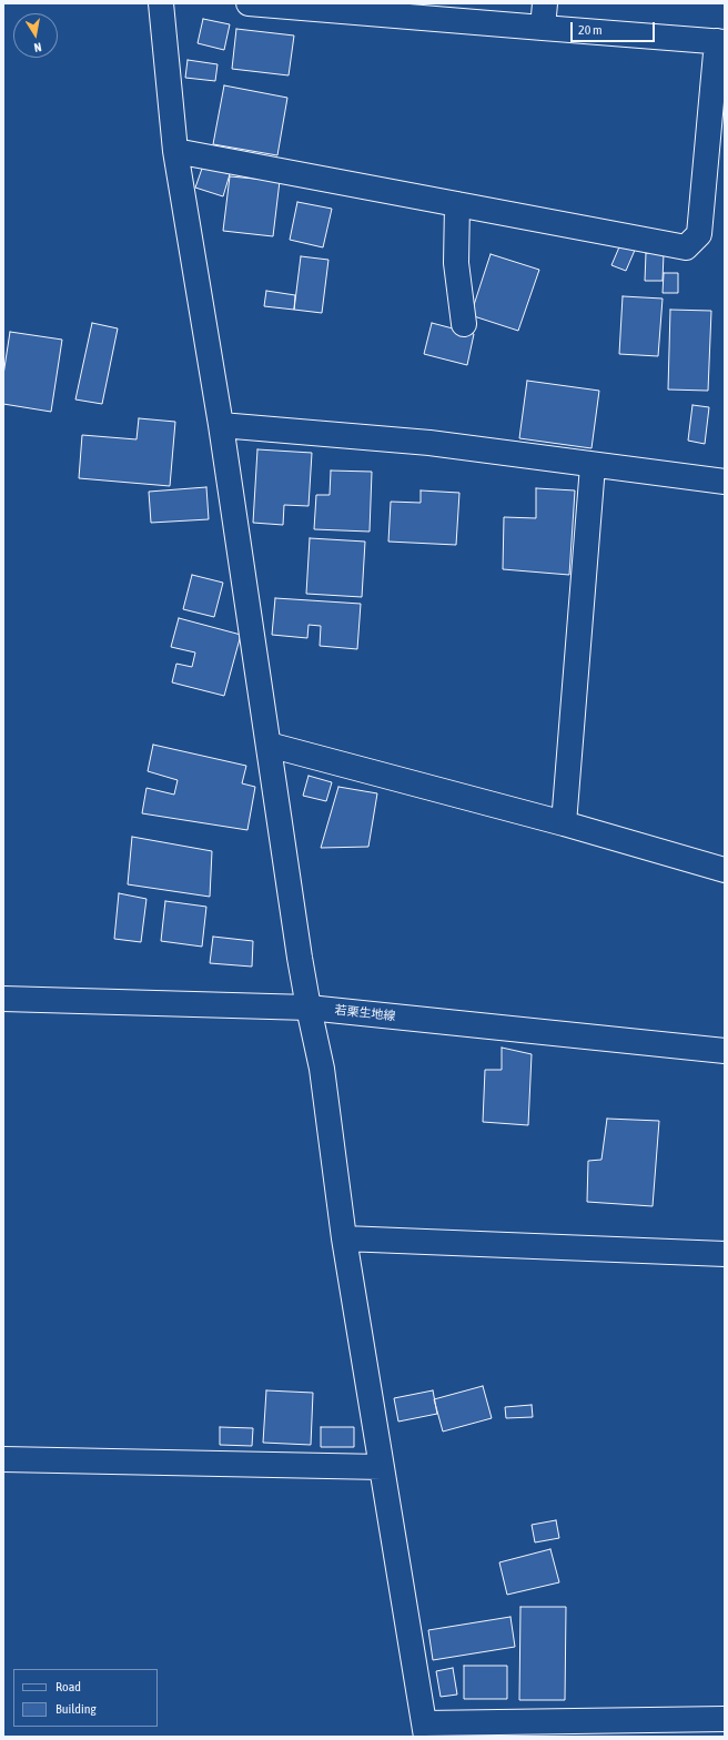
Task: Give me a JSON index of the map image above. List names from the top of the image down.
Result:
{
  "streets": {
    "street": ["若栗生地線"]
  },
  "legend": ["Road", "Building"],
  "scale_bar": "20 m",
  "north": "bottom"
}
